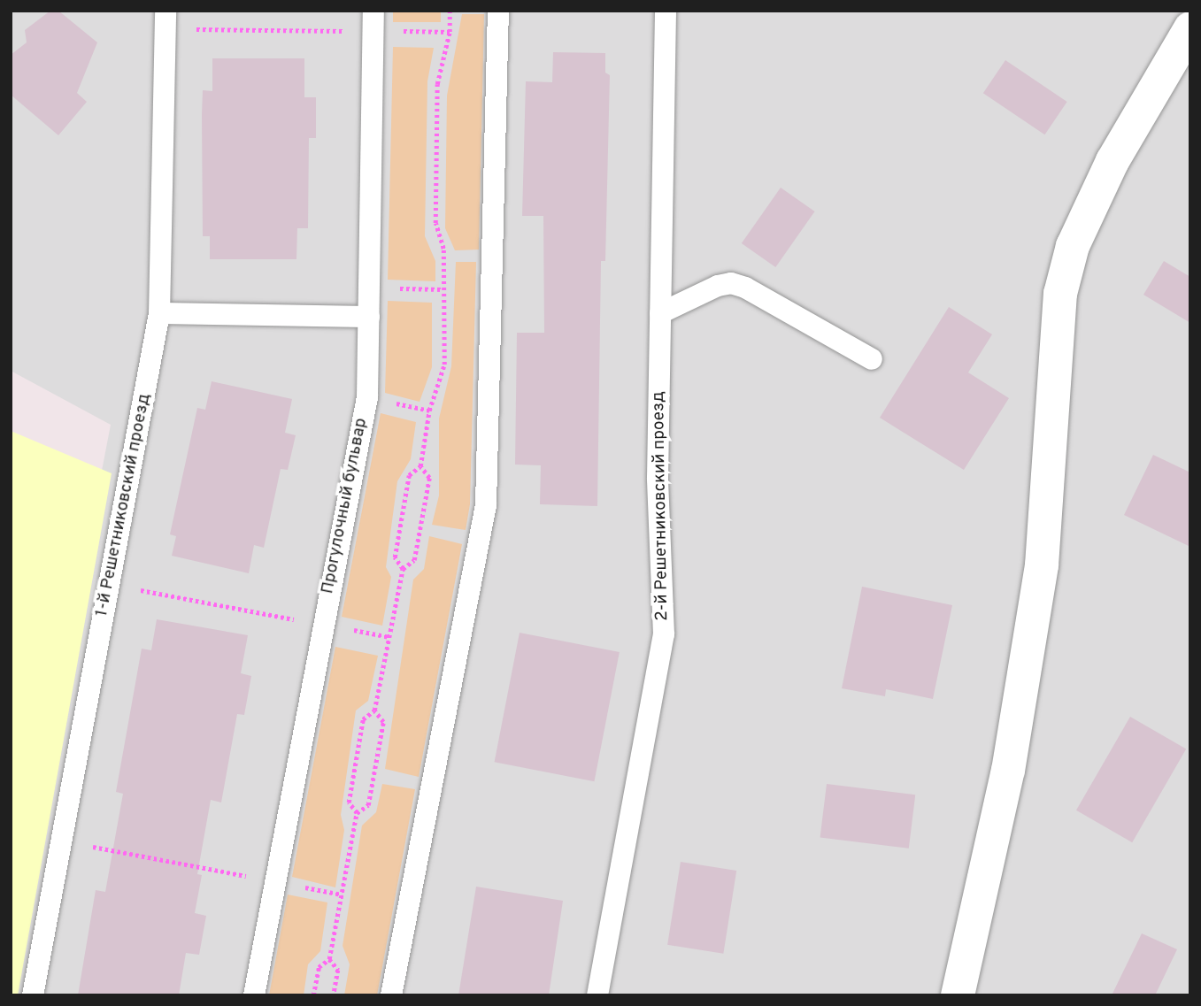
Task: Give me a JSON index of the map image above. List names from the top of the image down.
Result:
{
  "streets": {
    "lane": ["1-й Решетниковский проезд", "Прогулочный бульвар", "2-й Решетниковский проезд"]
  }
}
